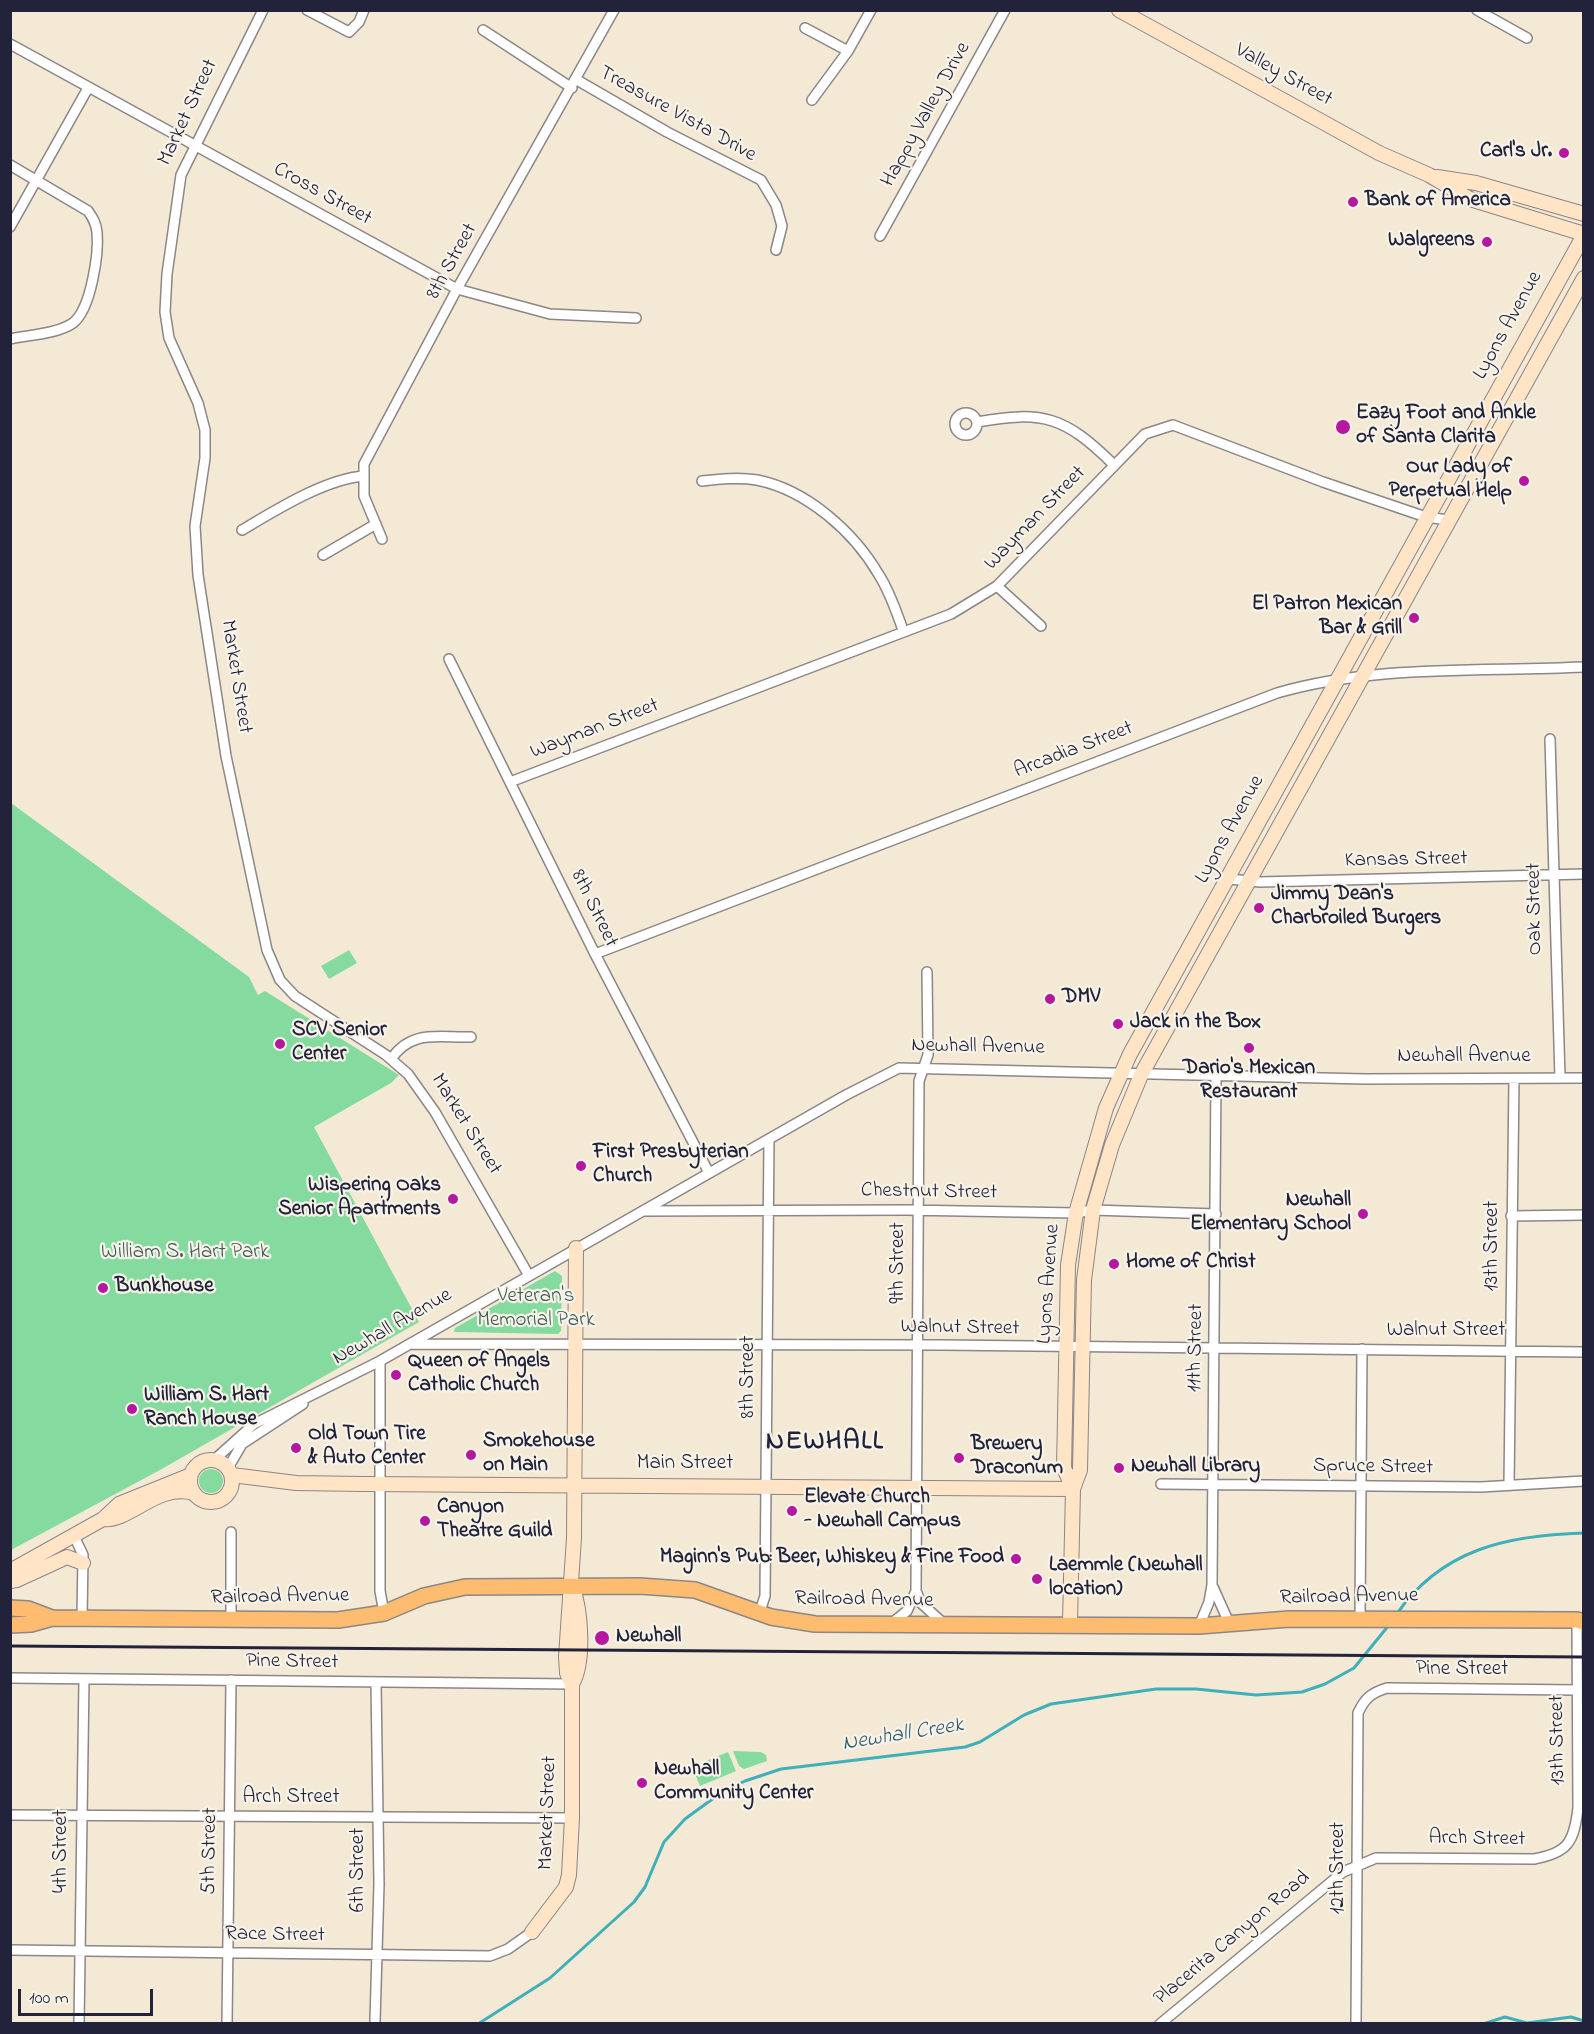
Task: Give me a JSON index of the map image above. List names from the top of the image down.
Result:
{
  "streets": {
    "main road": [
      "Valley Street",
      "Market Street",
      "Lyons Avenue",
      "Main Street",
      "Railroad Avenue"
    ],
    "street": [
      "Treasure Vista Drive",
      "Happy Valley Drive",
      "Cross Street",
      "8th Street",
      "Wayman Street",
      "Arcadia Street",
      "Kansas Street",
      "Oak Street",
      "Newhall Avenue",
      "Chestnut Street",
      "13th Street",
      "9th Street",
      "Walnut Street",
      "11th Street",
      "Spruce Street",
      "Pine Street",
      "Arch Street",
      "4th Street",
      "5th Street",
      "12th Street",
      "6th Street",
      "Race Street",
      "Placerita Canyon Road"
    ]
  },
  "crossings": [
    ["Valley Street", "Lyons Avenue"],
    ["Market Street", "Cross Street"],
    ["Market Street", "Newhall Avenue"],
    ["Market Street", "Walnut Street"],
    ["Market Street", "Main Street"],
    ["Market Street", "Railroad Avenue"],
    ["Market Street", "Pine Street"],
    ["Market Street", "Arch Street"],
    ["Market Street", "Race Street"],
    ["Treasure Vista Drive", "8th Street"],
    ["Cross Street", "8th Street"],
    ["8th Street", "Wayman Street"],
    ["8th Street", "Arcadia Street"],
    ["8th Street", "Newhall Avenue"],
    ["8th Street", "Chestnut Street"],
    ["8th Street", "Walnut Street"],
    ["8th Street", "Main Street"],
    ["8th Street", "Railroad Avenue"],
    ["Lyons Avenue", "Wayman Street"],
    ["Lyons Avenue", "Arcadia Street"],
    ["Lyons Avenue", "Kansas Street"],
    ["Lyons Avenue", "Newhall Avenue"],
    ["Lyons Avenue", "Chestnut Street"],
    ["Lyons Avenue", "Walnut Street"],
    ["Lyons Avenue", "Main Street"],
    ["Lyons Avenue", "Railroad Avenue"],
    ["Kansas Street", "Oak Street"],
    ["Oak Street", "Newhall Avenue"],
    ["Newhall Avenue", "Chestnut Street"],
    ["Newhall Avenue", "13th Street"],
    ["Newhall Avenue", "9th Street"],
    ["Newhall Avenue", "Walnut Street"],
    ["Newhall Avenue", "11th Street"],
    ["Newhall Avenue", "Main Street"],
    ["Chestnut Street", "9th Street"],
    ["Chestnut Street", "11th Street"],
    ["13th Street", "Walnut Street"],
    ["13th Street", "Spruce Street"],
    ["13th Street", "Railroad Avenue"],
    ["13th Street", "Pine Street"],
    ["13th Street", "Arch Street"],
    ["9th Street", "Walnut Street"],
    ["9th Street", "Main Street"],
    ["Walnut Street", "11th Street"],
    ["11th Street", "Spruce Street"],
    ["11th Street", "Railroad Avenue"],
    ["Pine Street", "4th Street"],
    ["Pine Street", "5th Street"],
    ["Pine Street", "12th Street"],
    ["Pine Street", "6th Street"],
    ["Arch Street", "4th Street"],
    ["Arch Street", "5th Street"],
    ["Arch Street", "12th Street"],
    ["Arch Street", "6th Street"],
    ["Arch Street", "Placerita Canyon Road"],
    ["4th Street", "Race Street"],
    ["5th Street", "Race Street"],
    ["12th Street", "Placerita Canyon Road"],
    ["6th Street", "Race Street"]
  ],
  "districts": ["NEWHALL"],
  "water": ["Newhall Creek"],
  "parks": ["William S. Hart Park", "Veteran's Memorial Park"],
  "places": [
    "Carl's Jr.",
    "Bank of America",
    "Walgreens",
    "Eazy Foot and Ankle of Santa Clarita",
    "Our Lady of Perpetual Help",
    "El Patron Mexican Bar & Grill",
    "Jimmy Dean's Charbroiled Burgers",
    "DMV",
    "Jack in the Box",
    "SCV Senior Center",
    "Dario's Mexican Restaurant",
    "First Presbyterian Church",
    "Wispering Oaks Senior Apartments",
    "Newhall Elementary School",
    "Home of Christ",
    "Bunkhouse",
    "Queen of Angels Catholic Church",
    "William S. Hart Ranch House",
    "Old Town Tire & Auto Center",
    "Smokehouse on Main",
    "Brewery Draconum",
    "Newhall Library",
    "Elevate Church - Newhall Campus",
    "Canyon Theatre Guild",
    "Maginn's Pub: Beer, Whiskey & Fine Food",
    "Laemmle (Newhall location)",
    "Newhall",
    "Newhall Community Center"
  ],
  "scale_bar": "100 m"
}
